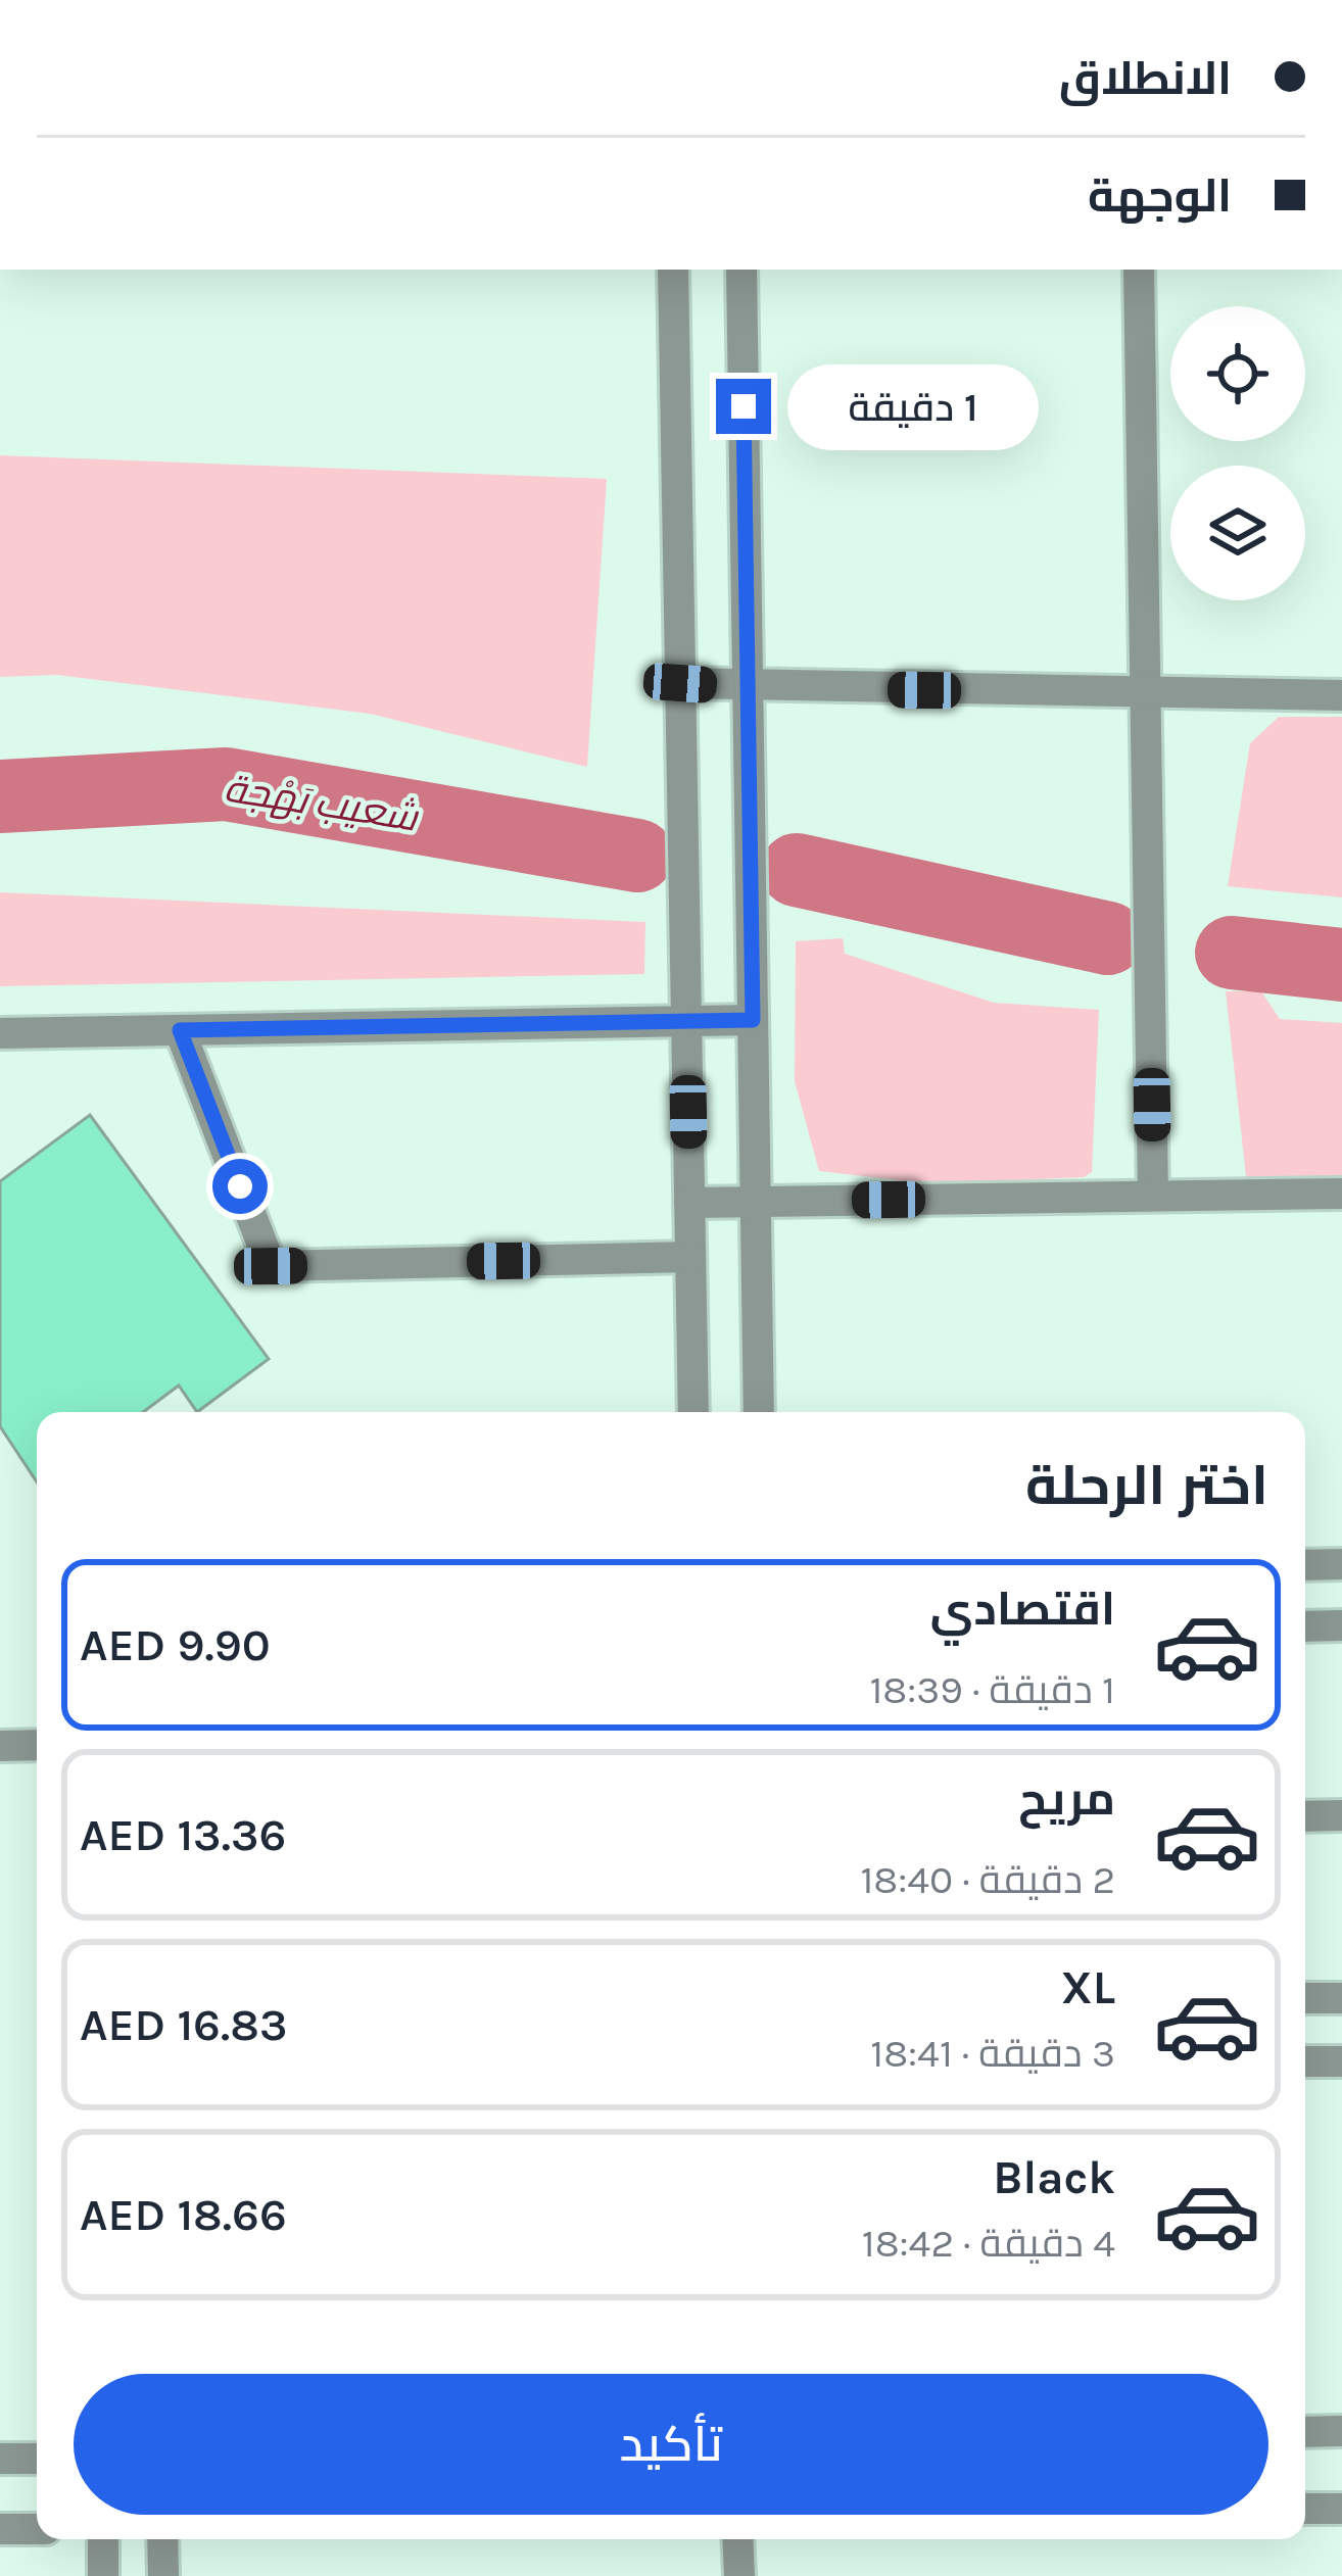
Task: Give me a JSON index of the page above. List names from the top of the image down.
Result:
{
  "water": ["شعيب بَهْجة"],
  "page": {
    "banner": ["الانطلاق", "الوجهة"],
    "bubble": "1 دقيقة",
    "heading": "اختر الرحلة",
    "list": [
      {
        "name": "اقتصادي",
        "note": "1 دقيقة · 18:39",
        "value": "AED 9.90"
      },
      {
        "name": "مريح",
        "note": "2 دقيقة · 18:40",
        "value": "AED 13.36"
      },
      {
        "name": "XL",
        "note": "3 دقيقة · 18:41",
        "value": "AED 16.83"
      },
      {
        "name": "Black",
        "note": "4 دقيقة · 18:42",
        "value": "AED 18.66"
      }
    ],
    "buttons": "تأكيد"
  }
}
